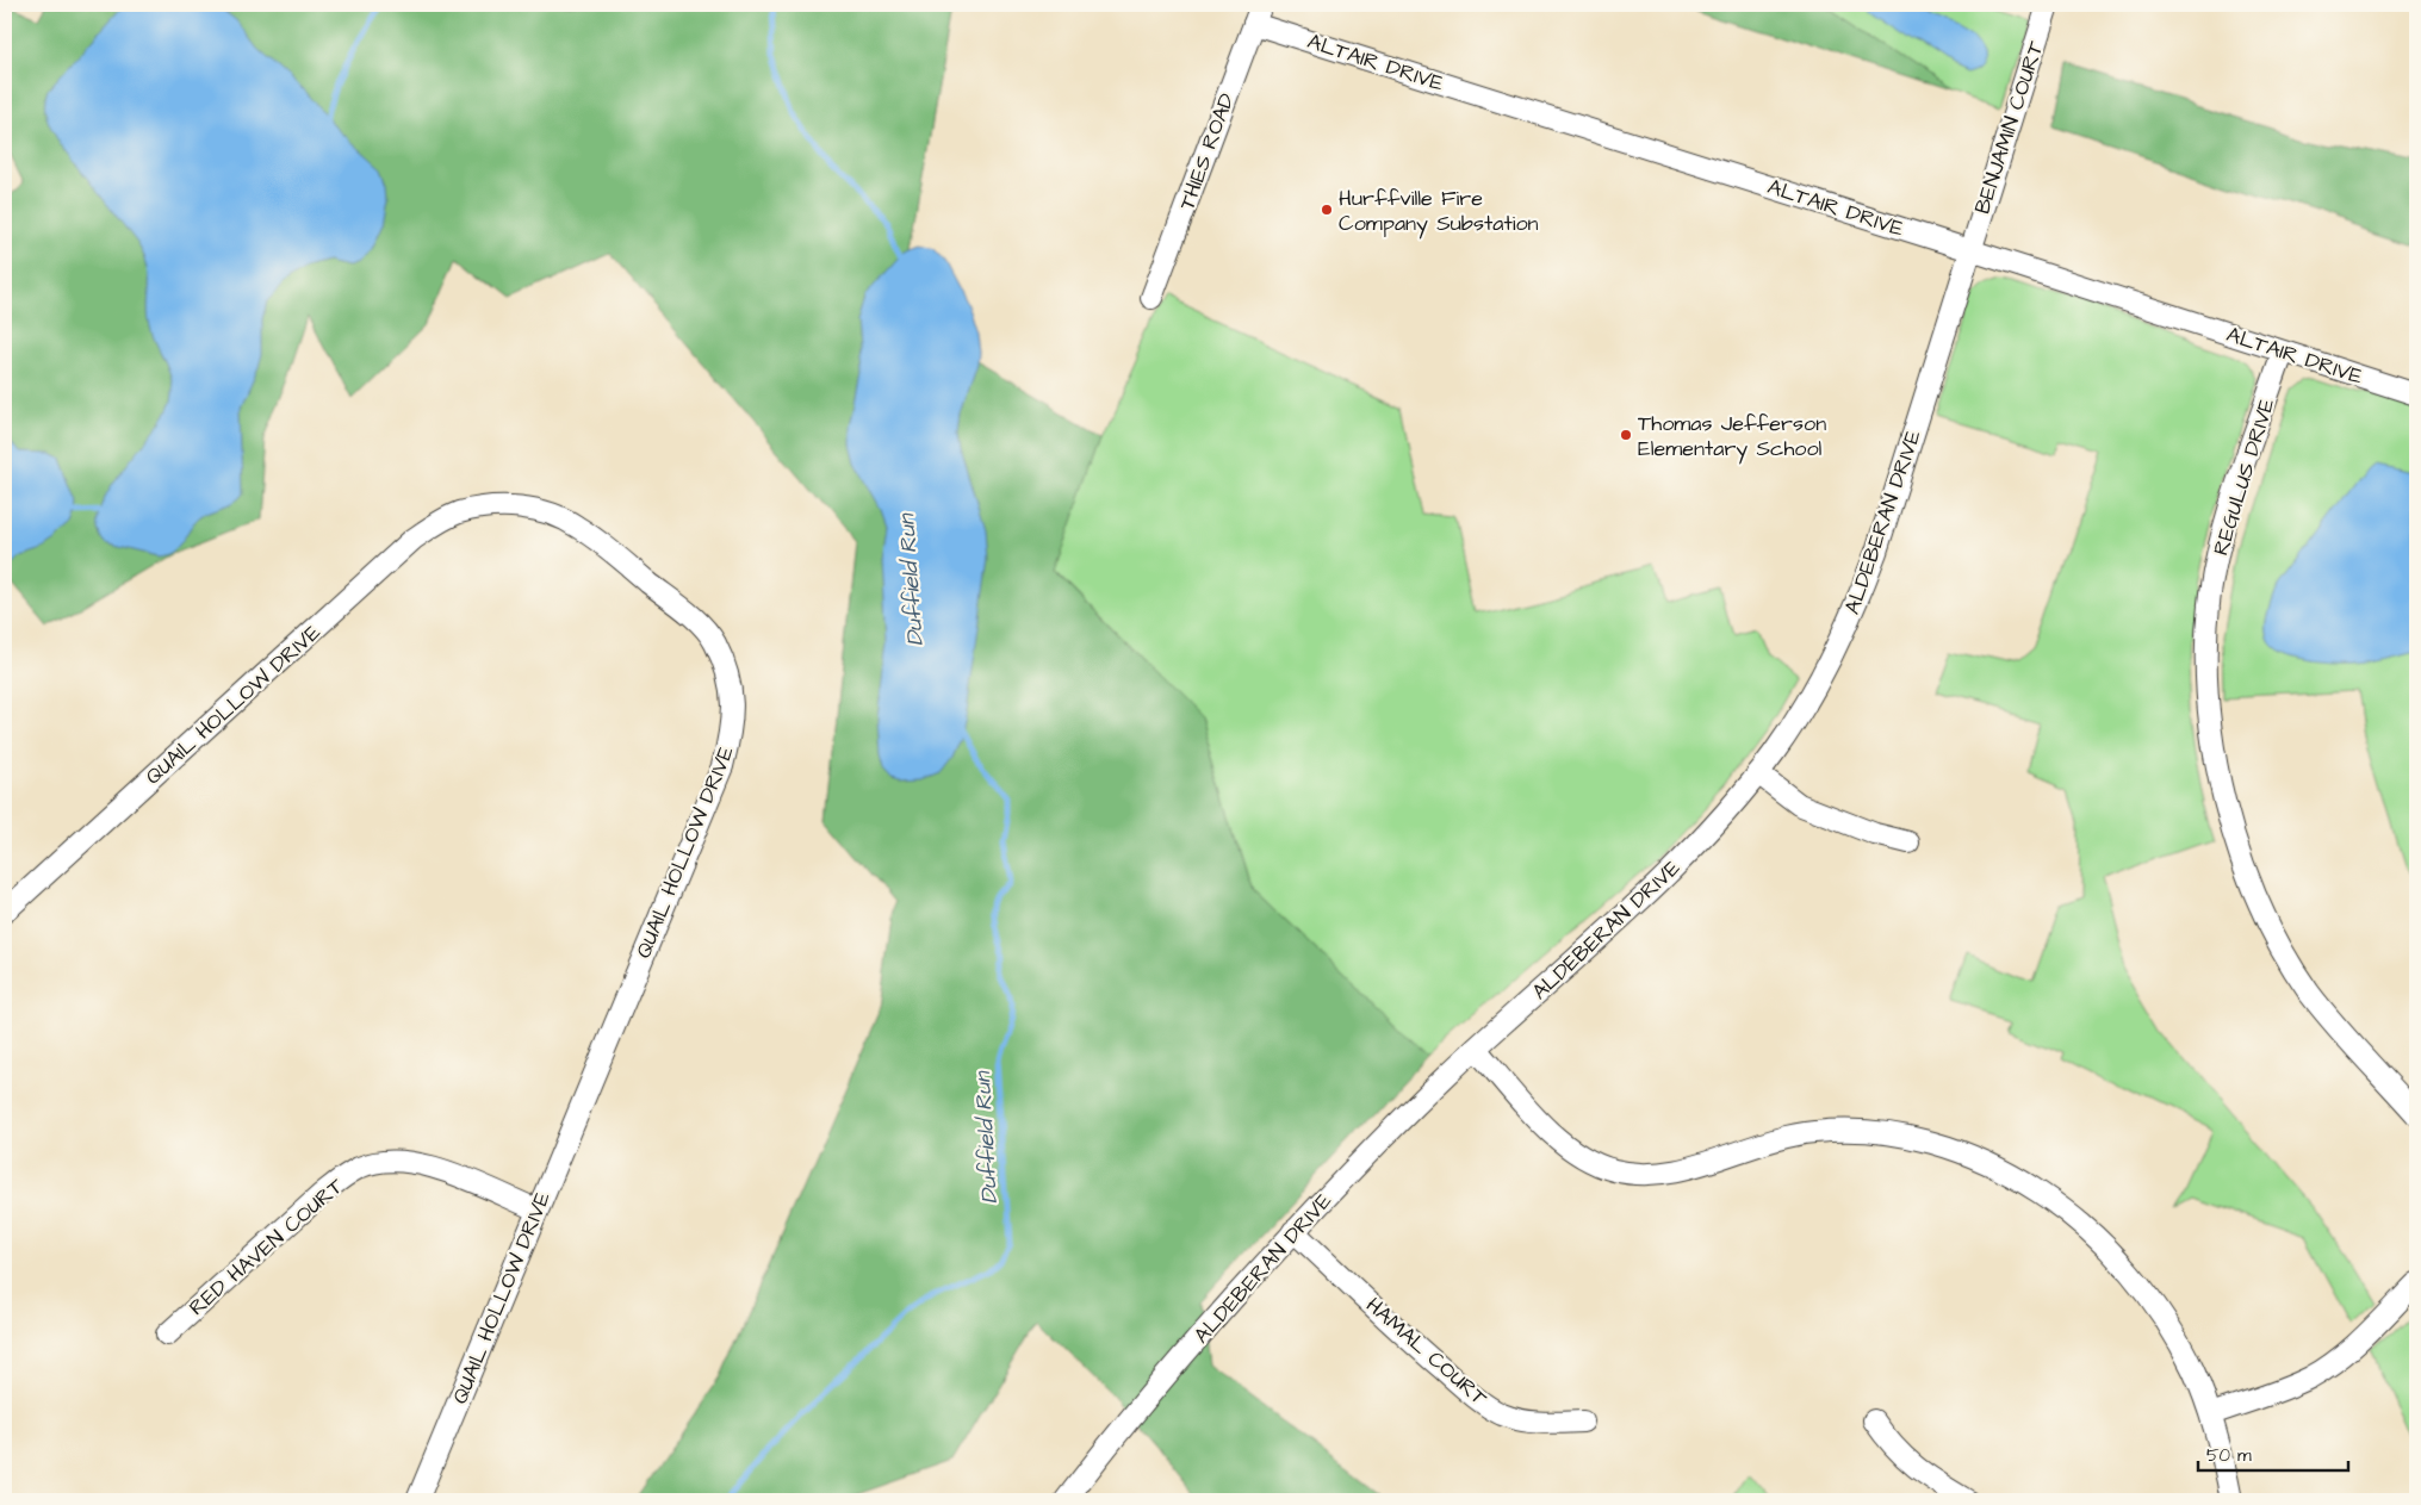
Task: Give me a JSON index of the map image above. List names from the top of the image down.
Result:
{
  "streets": {
    "street": [
      "ALTAIR DRIVE",
      "BENJAMIN COURT",
      "THIES ROAD",
      "REGULUS DRIVE",
      "ALDEBERAN DRIVE",
      "QUAIL HOLLOW DRIVE",
      "RED HAVEN COURT",
      "HAMAL COURT"
    ]
  },
  "crossings": [
    ["ALTAIR DRIVE", "BENJAMIN COURT"],
    ["ALTAIR DRIVE", "THIES ROAD"],
    ["ALTAIR DRIVE", "REGULUS DRIVE"],
    ["ALTAIR DRIVE", "ALDEBERAN DRIVE"],
    ["BENJAMIN COURT", "ALDEBERAN DRIVE"],
    ["ALDEBERAN DRIVE", "HAMAL COURT"],
    ["QUAIL HOLLOW DRIVE", "RED HAVEN COURT"]
  ],
  "water": ["Duffield Run"],
  "places": ["Hurffville Fire Company Substation", "Thomas Jefferson Elementary School"],
  "scale_bar": "50 m"
}
